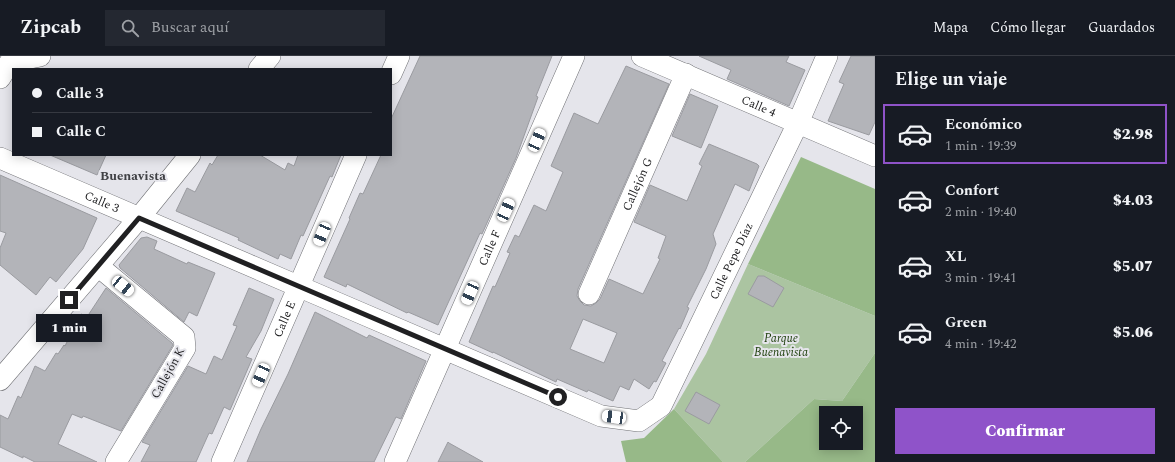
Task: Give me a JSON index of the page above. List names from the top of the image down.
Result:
{
  "streets": {
    "street": [
      "Calle 4",
      "Callejón G",
      "Calle 3",
      "Calle F",
      "Calle Pepe Díaz",
      "Calle E",
      "Callejón K"
    ]
  },
  "crossings": [
    ["Calle 4", "Callejón G"],
    ["Calle 4", "Calle Pepe Díaz"],
    ["Calle 3", "Calle F"],
    ["Calle 3", "Calle Pepe Díaz"],
    ["Calle 3", "Calle E"]
  ],
  "districts": ["Buenavista"],
  "parks": ["Parque Buenavista"],
  "page": {
    "header": "Zipcab",
    "search": "Buscar aquí",
    "nav": ["Mapa", "Cómo llegar", "Guardados"],
    "heading": "Elige un viaje",
    "banner": ["Calle 3", "Calle C"],
    "list": [
      {
        "name": "Económico",
        "note": "1 min · 19:39",
        "value": "$2.98"
      },
      {
        "name": "Confort",
        "note": "2 min · 19:40",
        "value": "$4.03"
      },
      {
        "name": "XL",
        "note": "3 min · 19:41",
        "value": "$5.07"
      },
      {
        "name": "Green",
        "note": "4 min · 19:42",
        "value": "$5.06"
      }
    ],
    "bubble": "1 min",
    "buttons": "Confirmar"
  }
}
